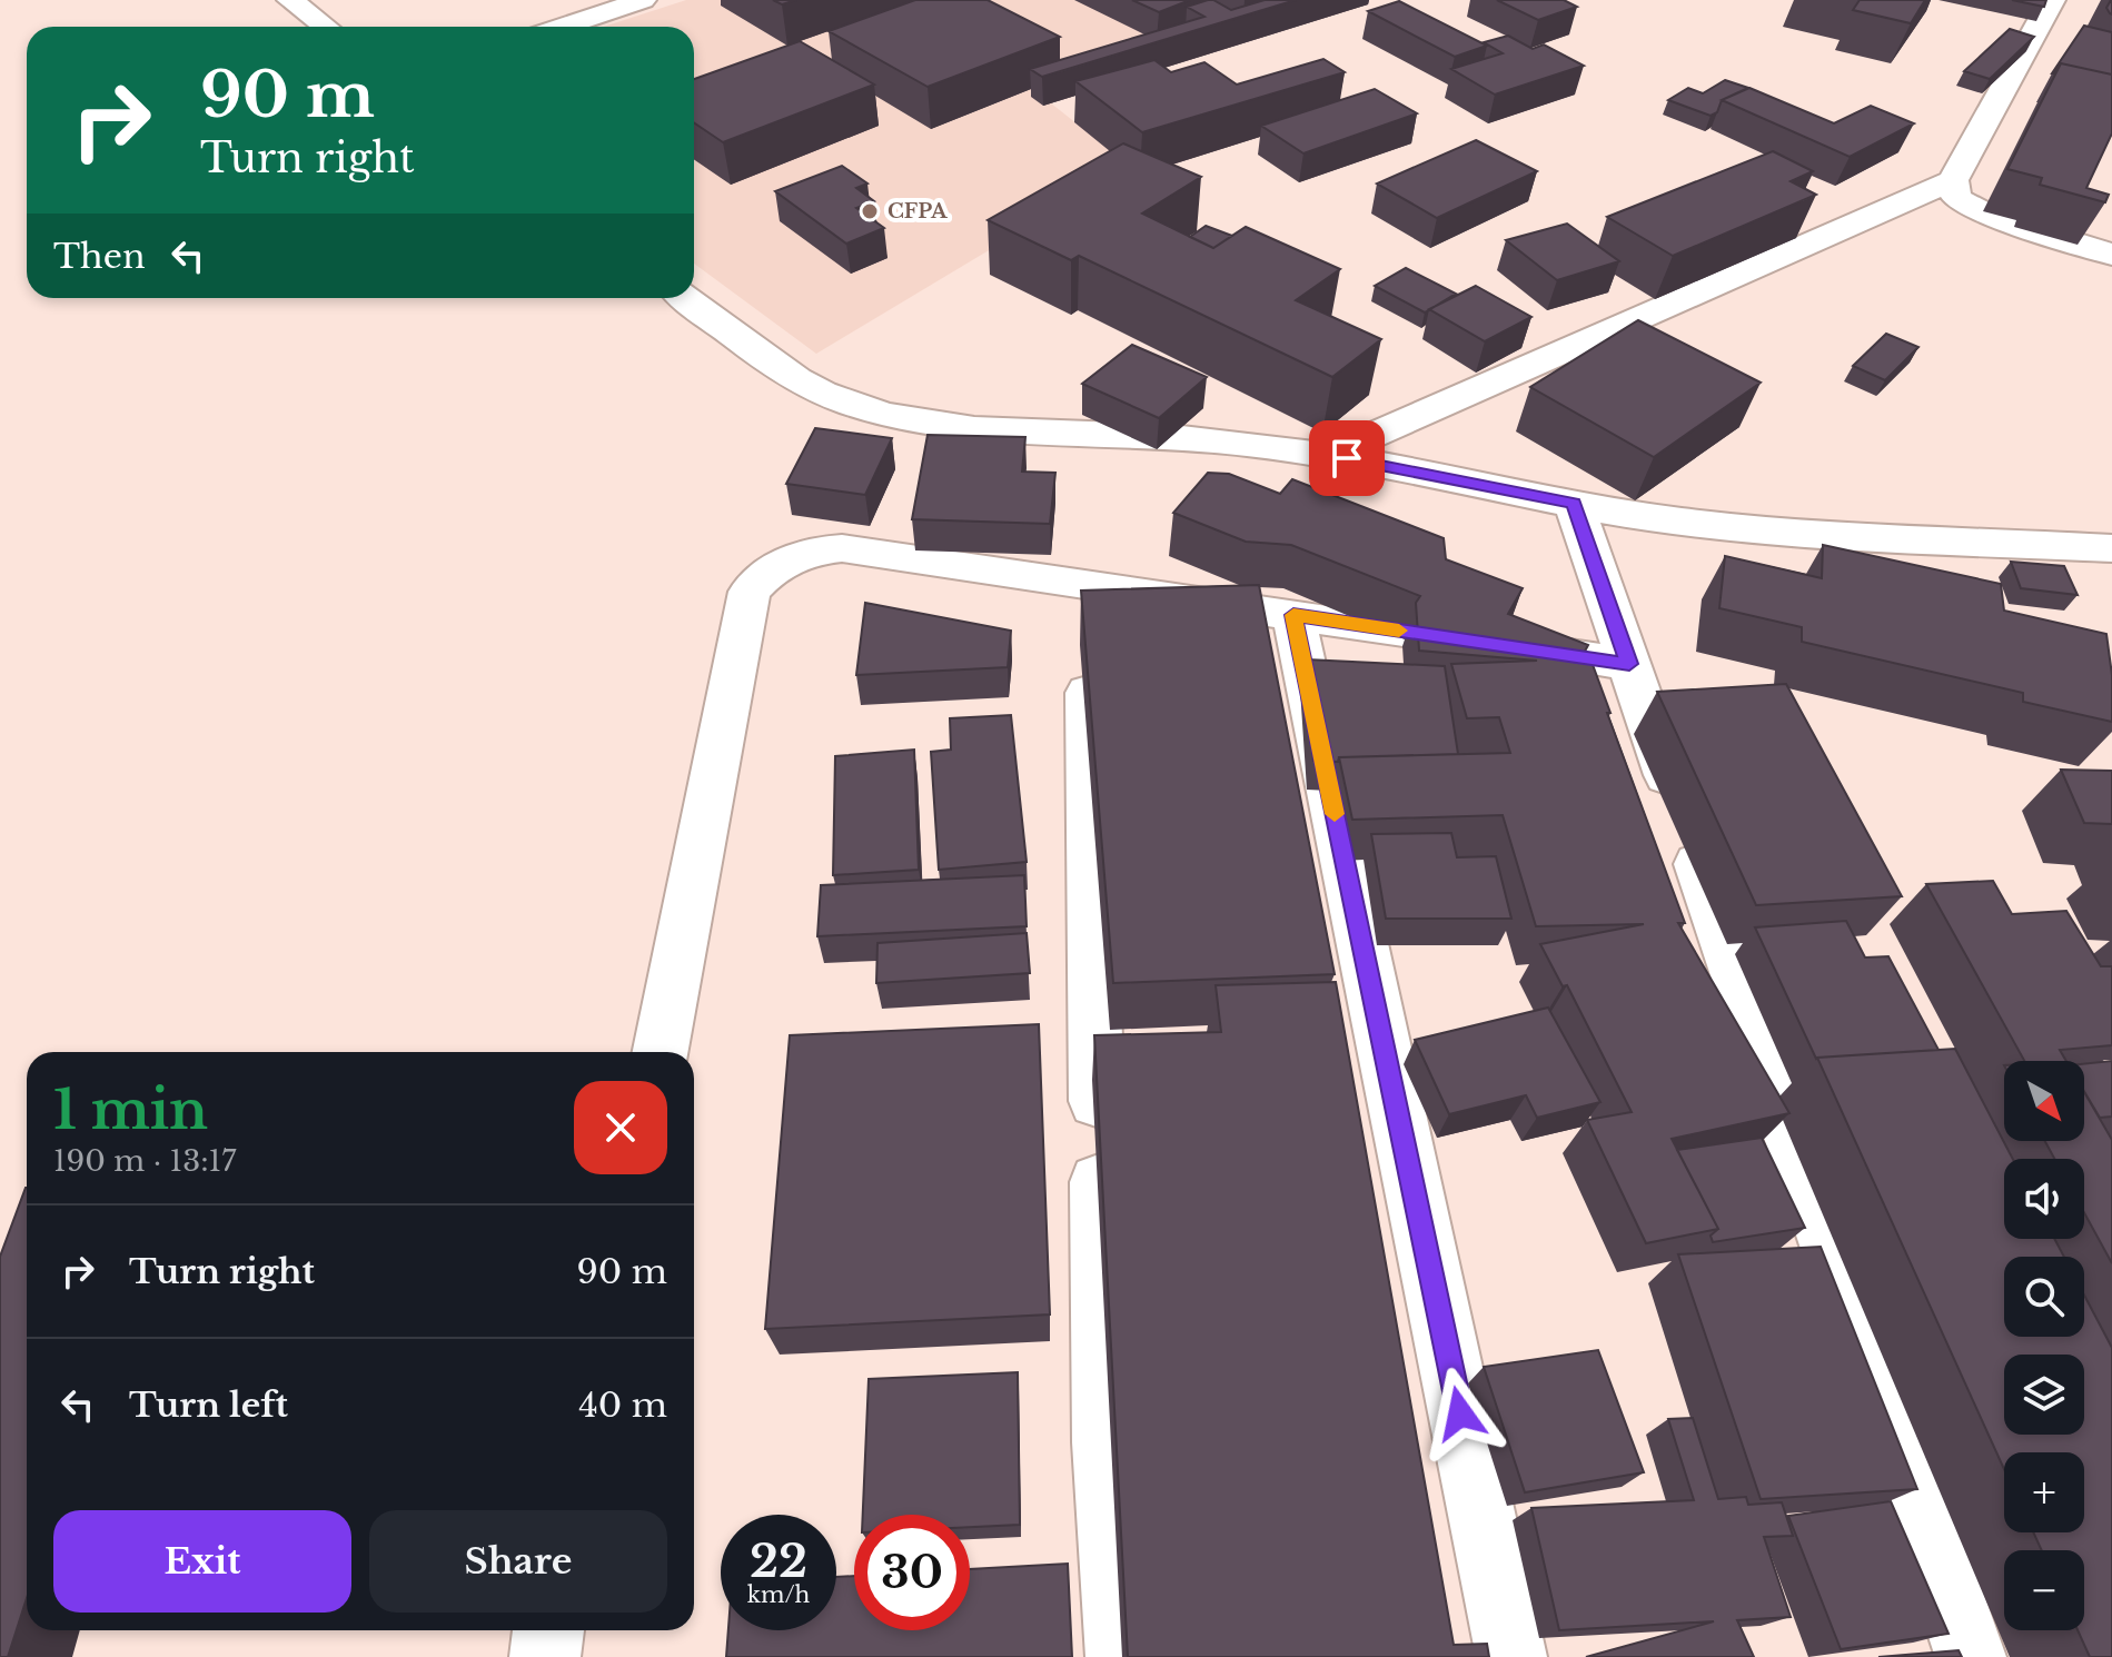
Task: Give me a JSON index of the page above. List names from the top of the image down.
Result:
{
  "places": ["CFPA"],
  "north": "bottom right",
  "page": {
    "turn": ["90 m", "Turn right"],
    "then": "Then",
    "heading": ["1 min", "190 m · 13:17"],
    "map_buttons": ["+", "−"],
    "list": [
      {
        "name": "Turn right",
        "value": "90 m"
      },
      {
        "name": "Turn left",
        "value": "40 m"
      }
    ],
    "buttons": ["Exit", "Share"],
    "speed": "22 km/h",
    "limit": "30"
  }
}
